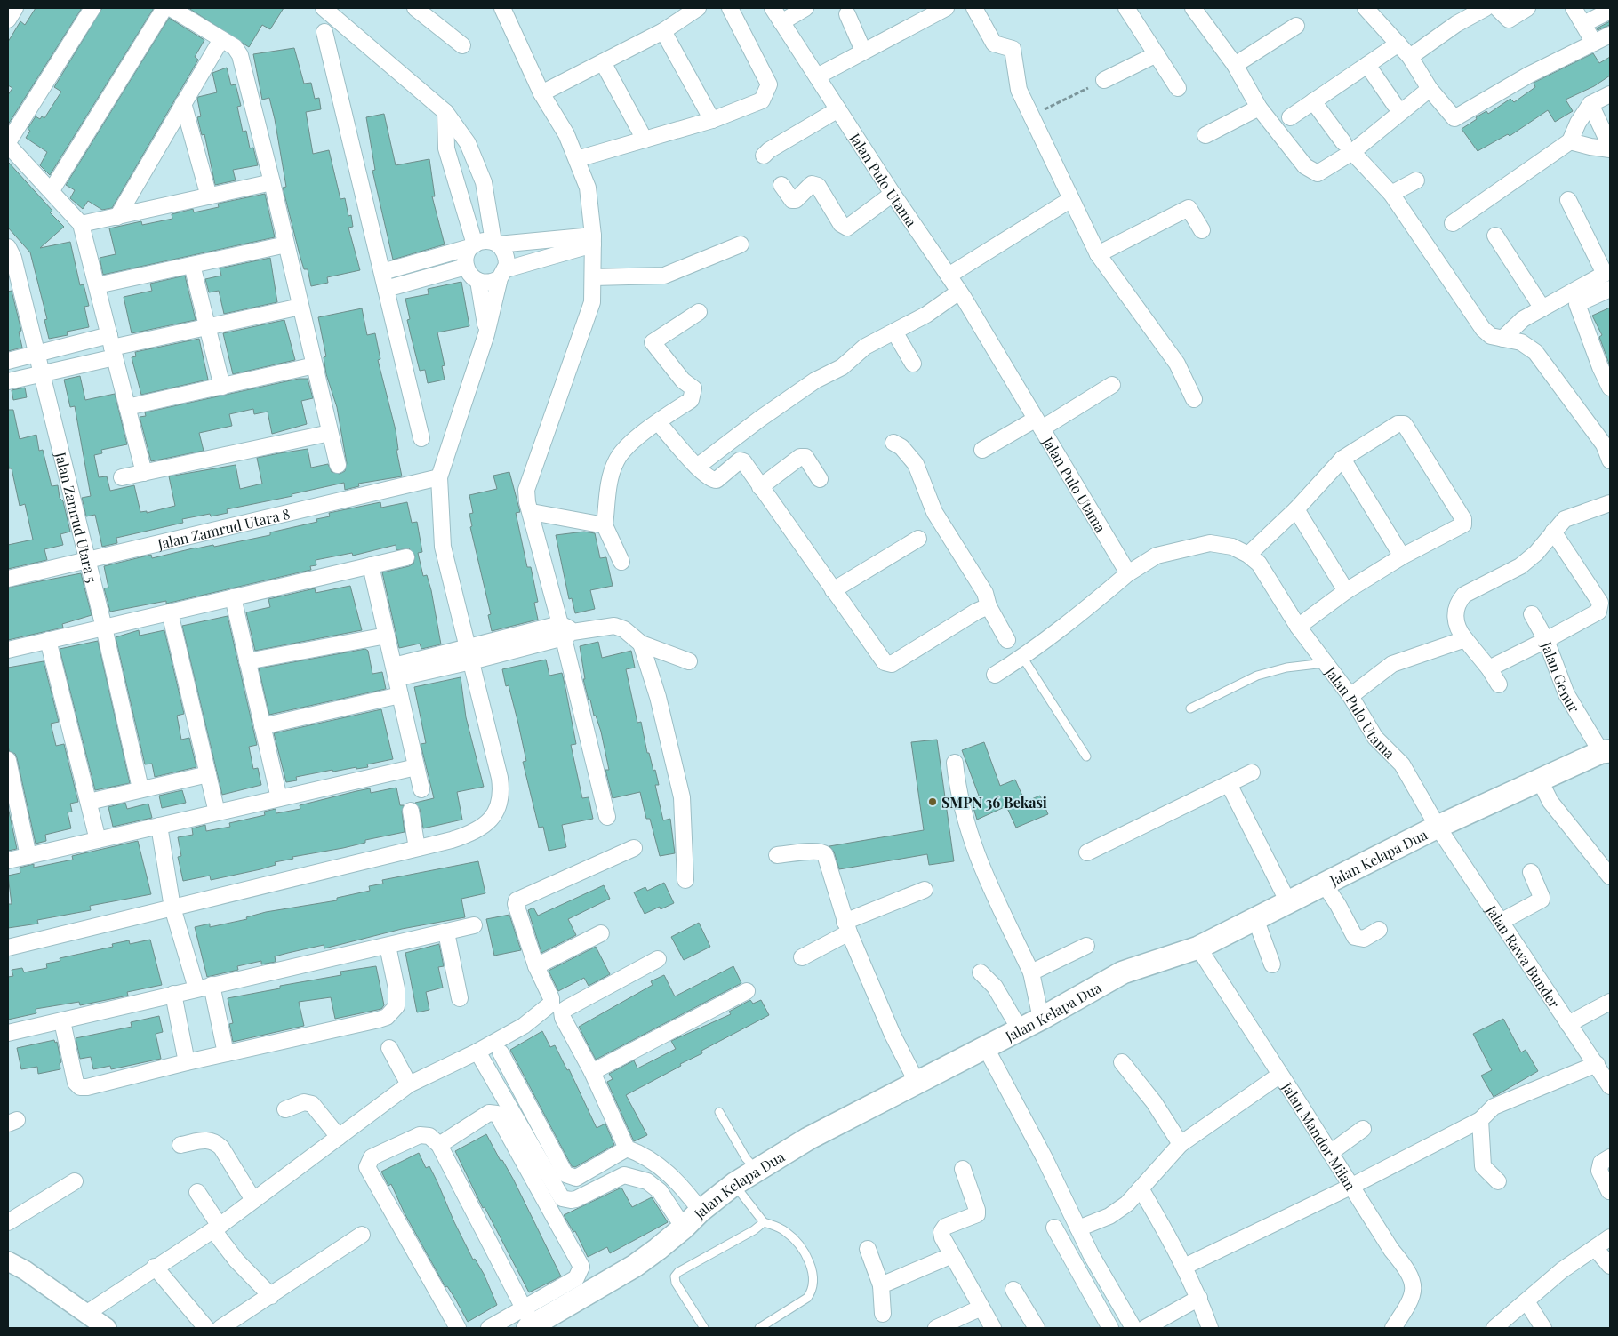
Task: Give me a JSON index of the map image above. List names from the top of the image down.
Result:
{
  "streets": {
    "main road": ["Jalan Kelapa Dua"],
    "street": [
      "Jalan Pulo Utama",
      "Jalan Zamrud Utara 5",
      "Jalan Zamrud Utara 8",
      "Jalan Genur",
      "Jalan Rawa Bunder",
      "Jalan Mandor Milan"
    ]
  },
  "crossings": [
    ["Jalan Pulo Utama", "Jalan Kelapa Dua"],
    ["Jalan Pulo Utama", "Jalan Rawa Bunder"],
    ["Jalan Zamrud Utara 5", "Jalan Zamrud Utara 8"],
    ["Jalan Genur", "Jalan Kelapa Dua"],
    ["Jalan Kelapa Dua", "Jalan Rawa Bunder"],
    ["Jalan Kelapa Dua", "Jalan Mandor Milan"]
  ],
  "places": ["SMPN 36 Bekasi"]
}
